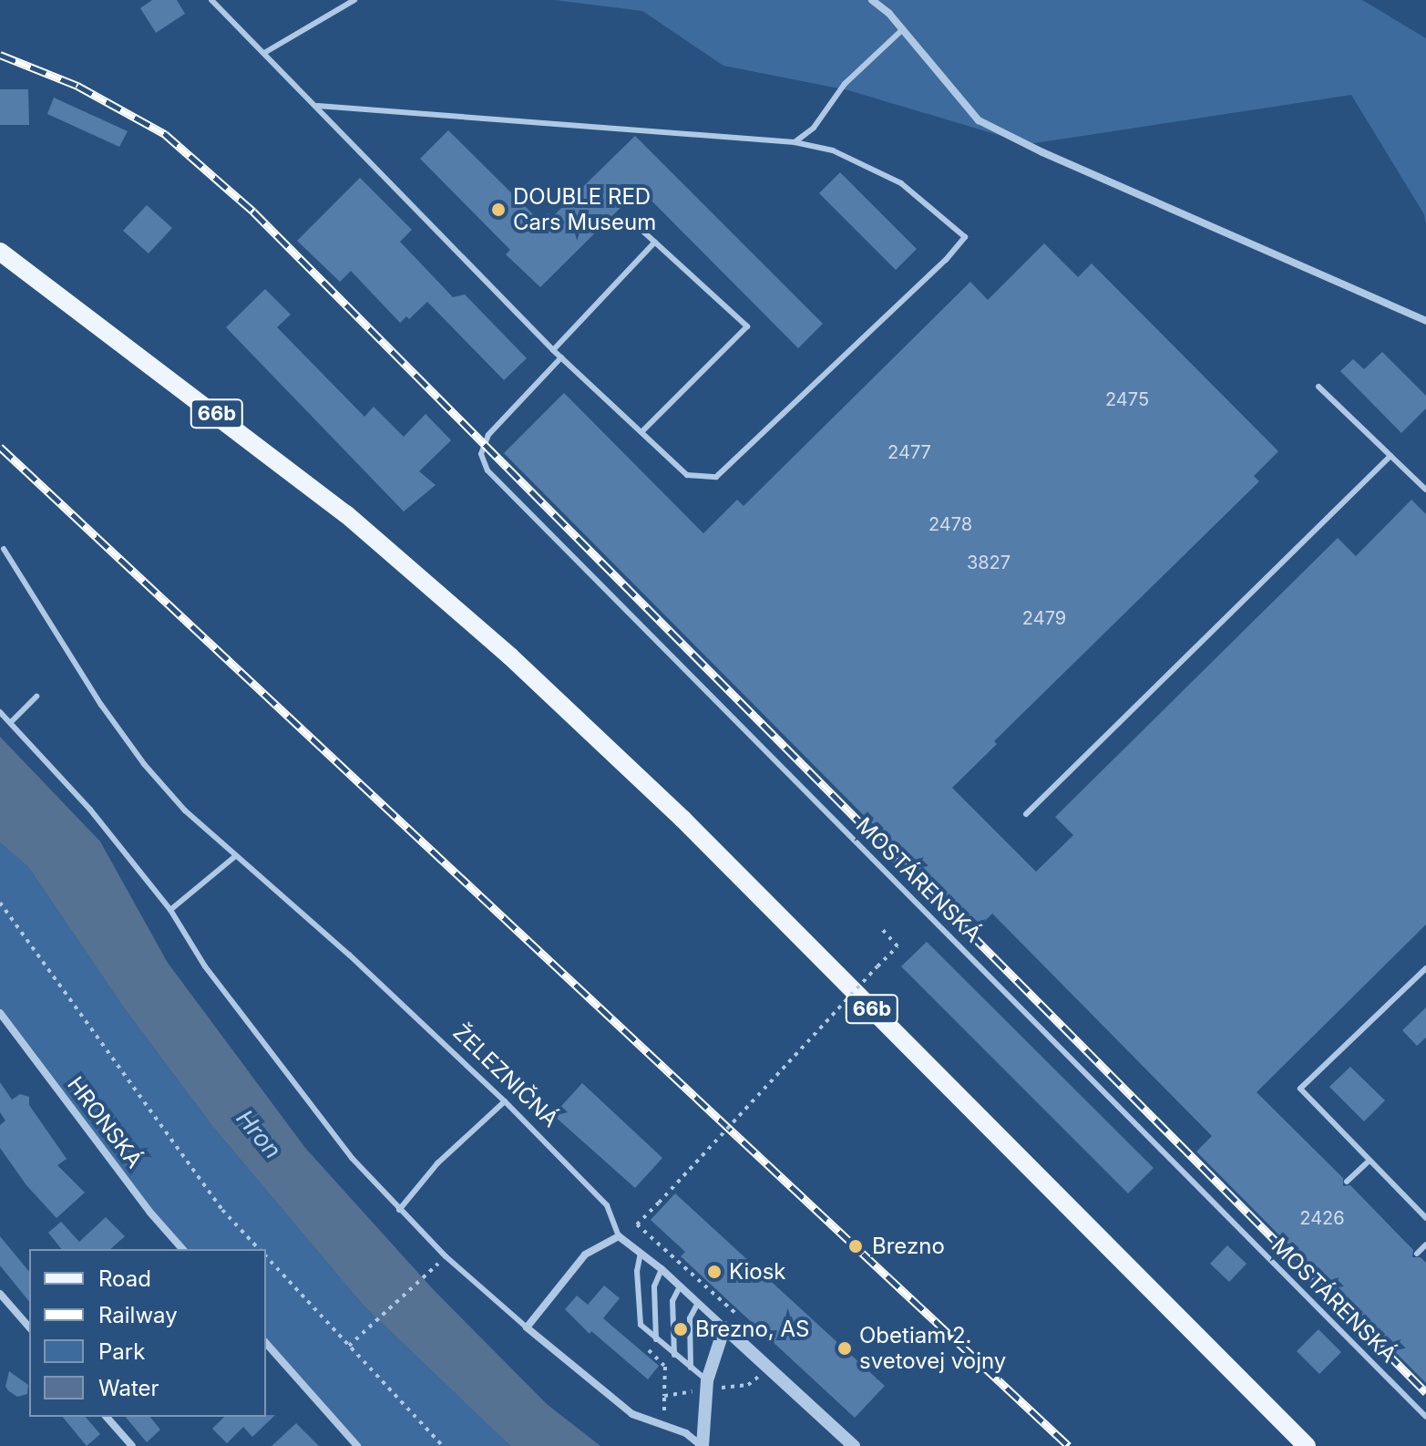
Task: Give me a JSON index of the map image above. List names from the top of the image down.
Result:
{
  "streets": {
    "main road": ["66b"],
    "street": ["HRONSKÁ"],
    "lane": ["MOSTÁRENSKÁ", "ŽELEZNIČNÁ"]
  },
  "water": ["Hron"],
  "places": [
    "DOUBLE RED Cars Museum",
    "Brezno",
    "Kiosk",
    "Brezno, AS",
    "Obetiam 2. svetovej vojny"
  ],
  "house_numbers": [
    "2475",
    "2477",
    "2478",
    "3827",
    "2479",
    "2426"
  ],
  "legend": [
    "Road",
    "Railway",
    "Park",
    "Water"
  ]
}
